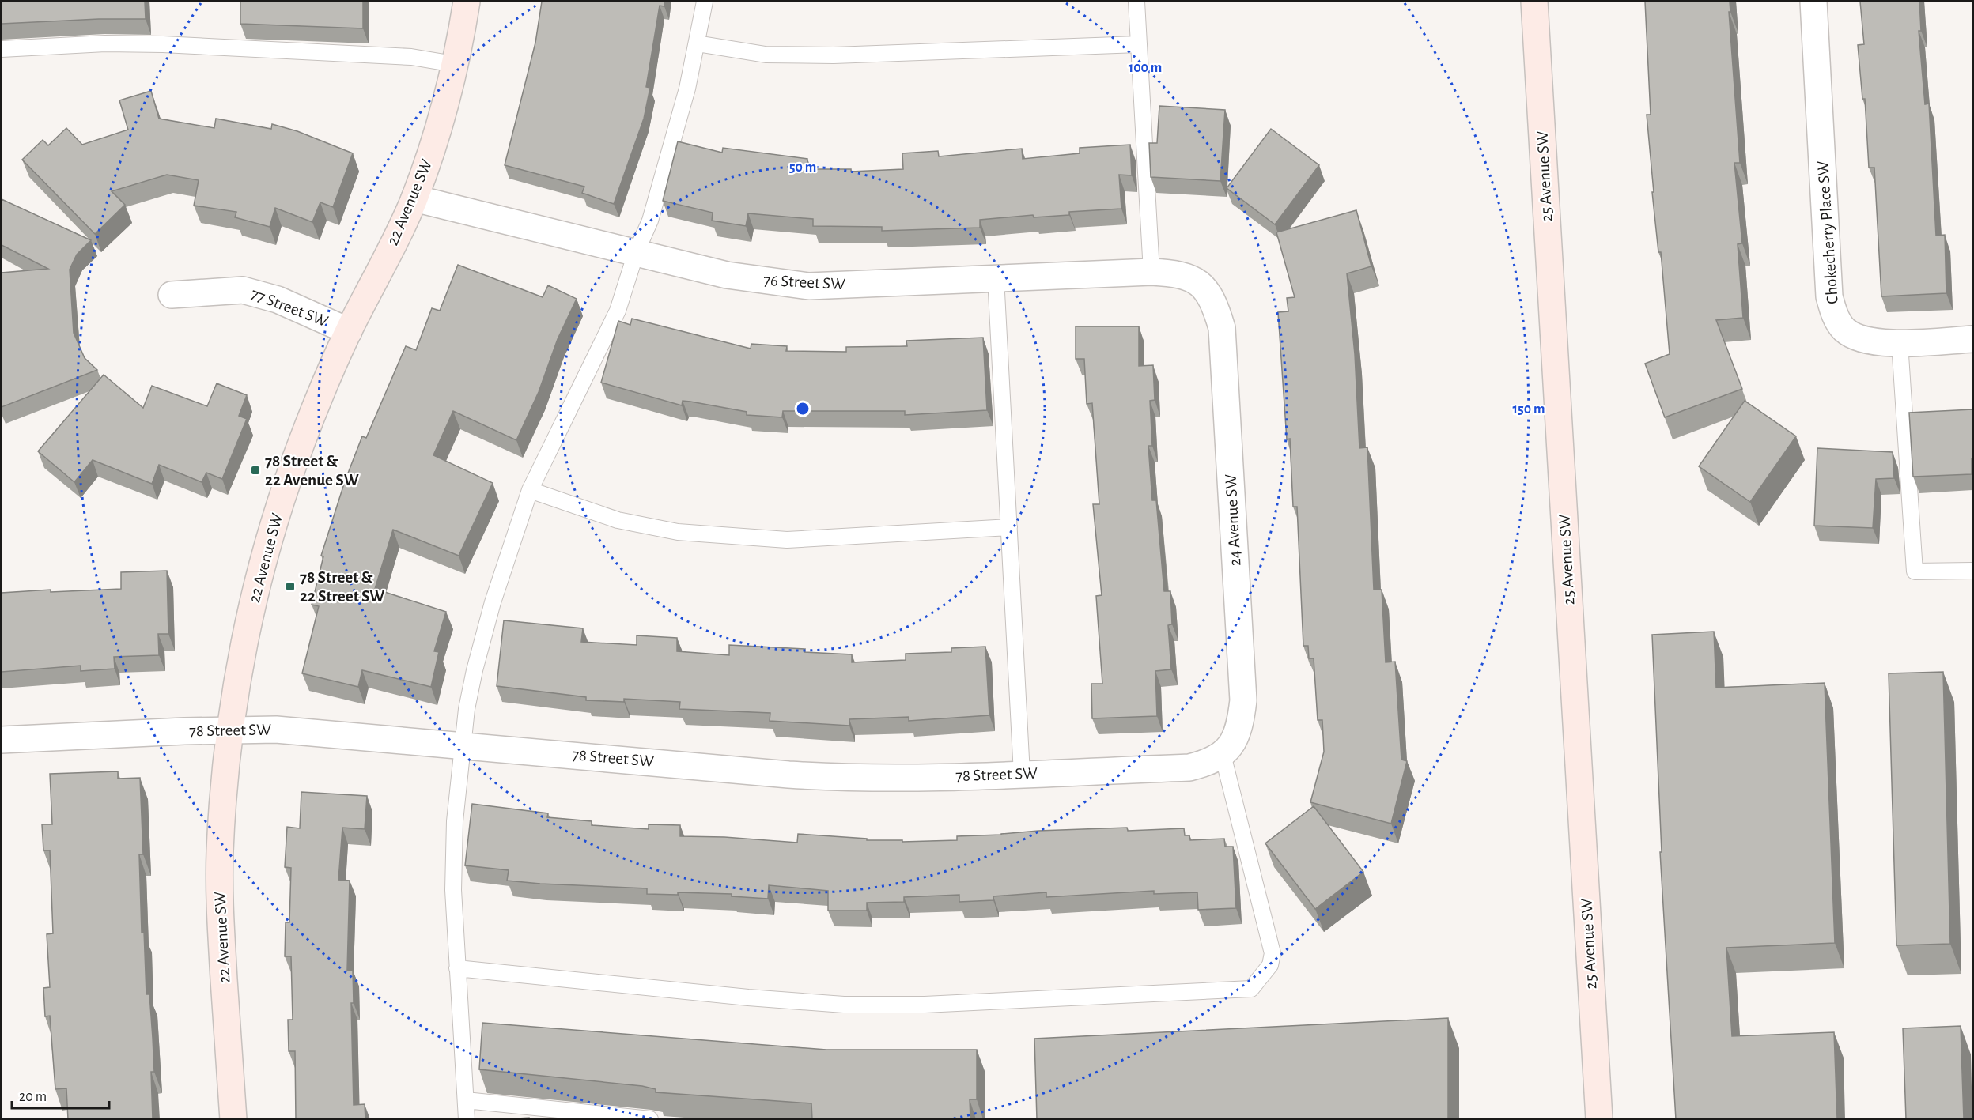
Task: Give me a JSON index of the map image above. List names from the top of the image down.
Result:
{
  "streets": {
    "street": [
      "25 Avenue SW",
      "22 Avenue SW",
      "Chokecherry Place SW",
      "76 Street SW",
      "77 Street SW",
      "24 Avenue SW",
      "78 Street SW"
    ]
  },
  "crossings": [
    ["22 Avenue SW", "76 Street SW"],
    ["22 Avenue SW", "77 Street SW"],
    ["22 Avenue SW", "78 Street SW"],
    ["76 Street SW", "24 Avenue SW"],
    ["24 Avenue SW", "78 Street SW"]
  ],
  "places": {
    "transit": ["78 Street & 22 Avenue SW", "78 Street & 22 Street SW"]
  },
  "scale_bar": "20 m",
  "rings": ["100 m", "50 m", "150 m"]
}
